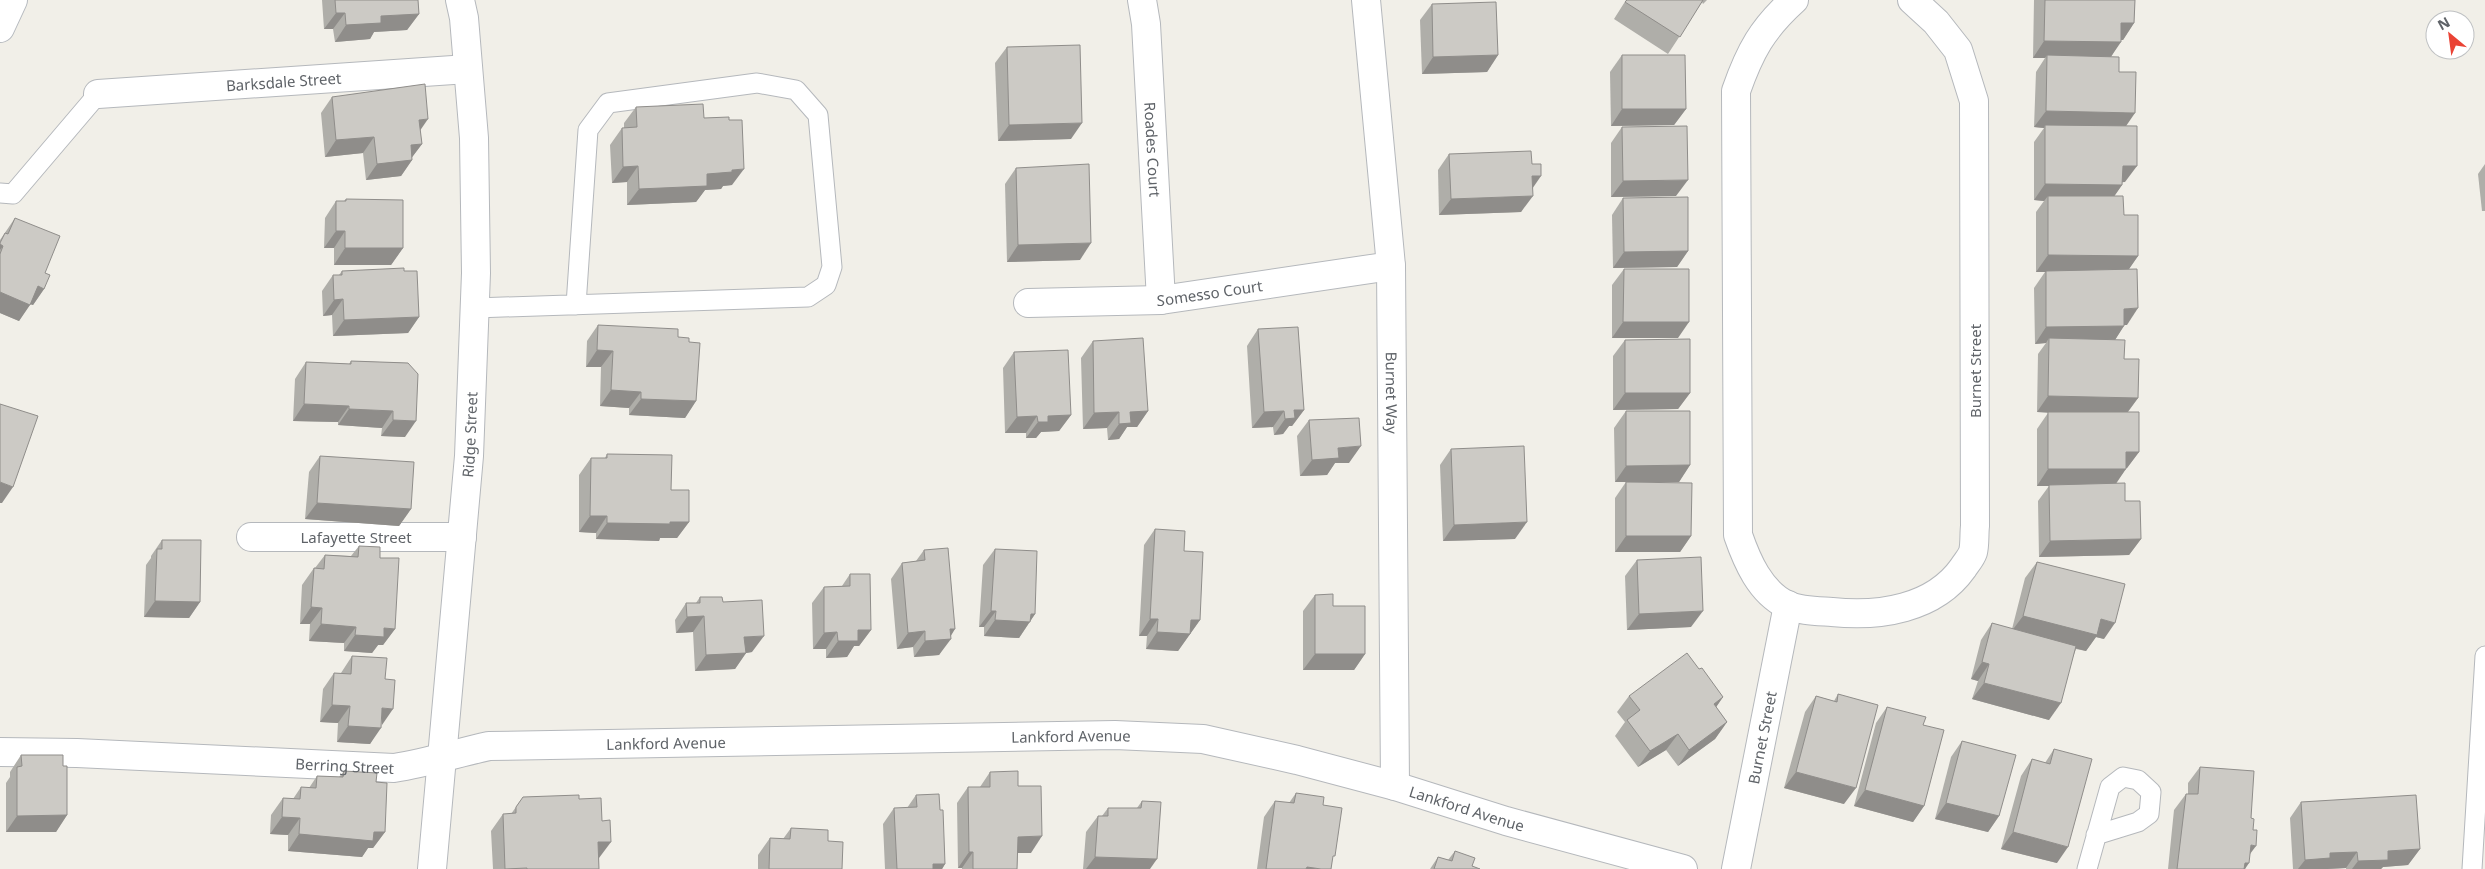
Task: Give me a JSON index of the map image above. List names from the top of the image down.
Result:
{
  "streets": {
    "street": [
      "Barksdale Street",
      "Roades Court",
      "Somesso Court",
      "Burnet Street",
      "Burnet Way",
      "Ridge Street",
      "Lafayette Street",
      "Lankford Avenue",
      "Berring Street"
    ]
  },
  "crossings": [
    ["Barksdale Street", "Ridge Street"],
    ["Roades Court", "Somesso Court"],
    ["Somesso Court", "Burnet Way"],
    ["Burnet Way", "Lankford Avenue"],
    ["Ridge Street", "Lafayette Street"],
    ["Ridge Street", "Lankford Avenue"],
    ["Ridge Street", "Berring Street"],
    ["Lankford Avenue", "Berring Street"]
  ],
  "north": "top left"
}
